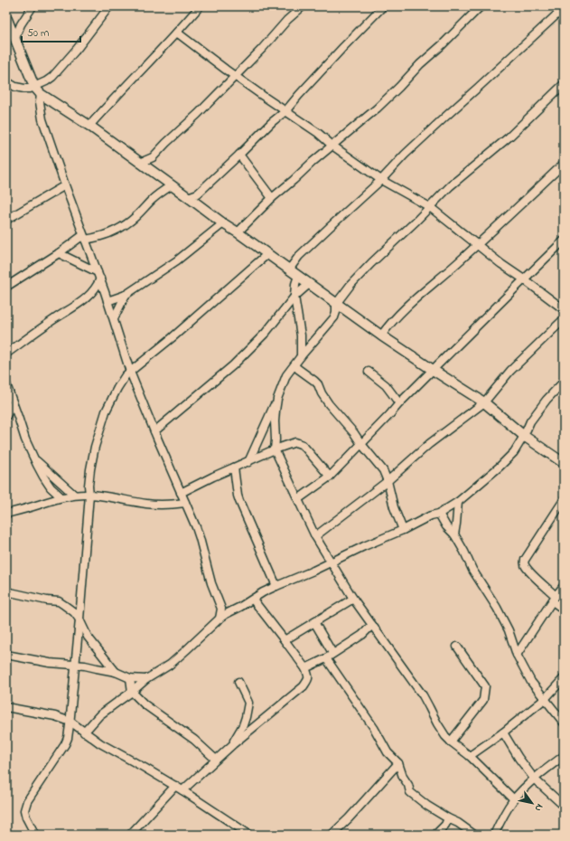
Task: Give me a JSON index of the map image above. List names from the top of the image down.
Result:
{
  "scale_bar": "50 m",
  "north": "bottom right"
}
